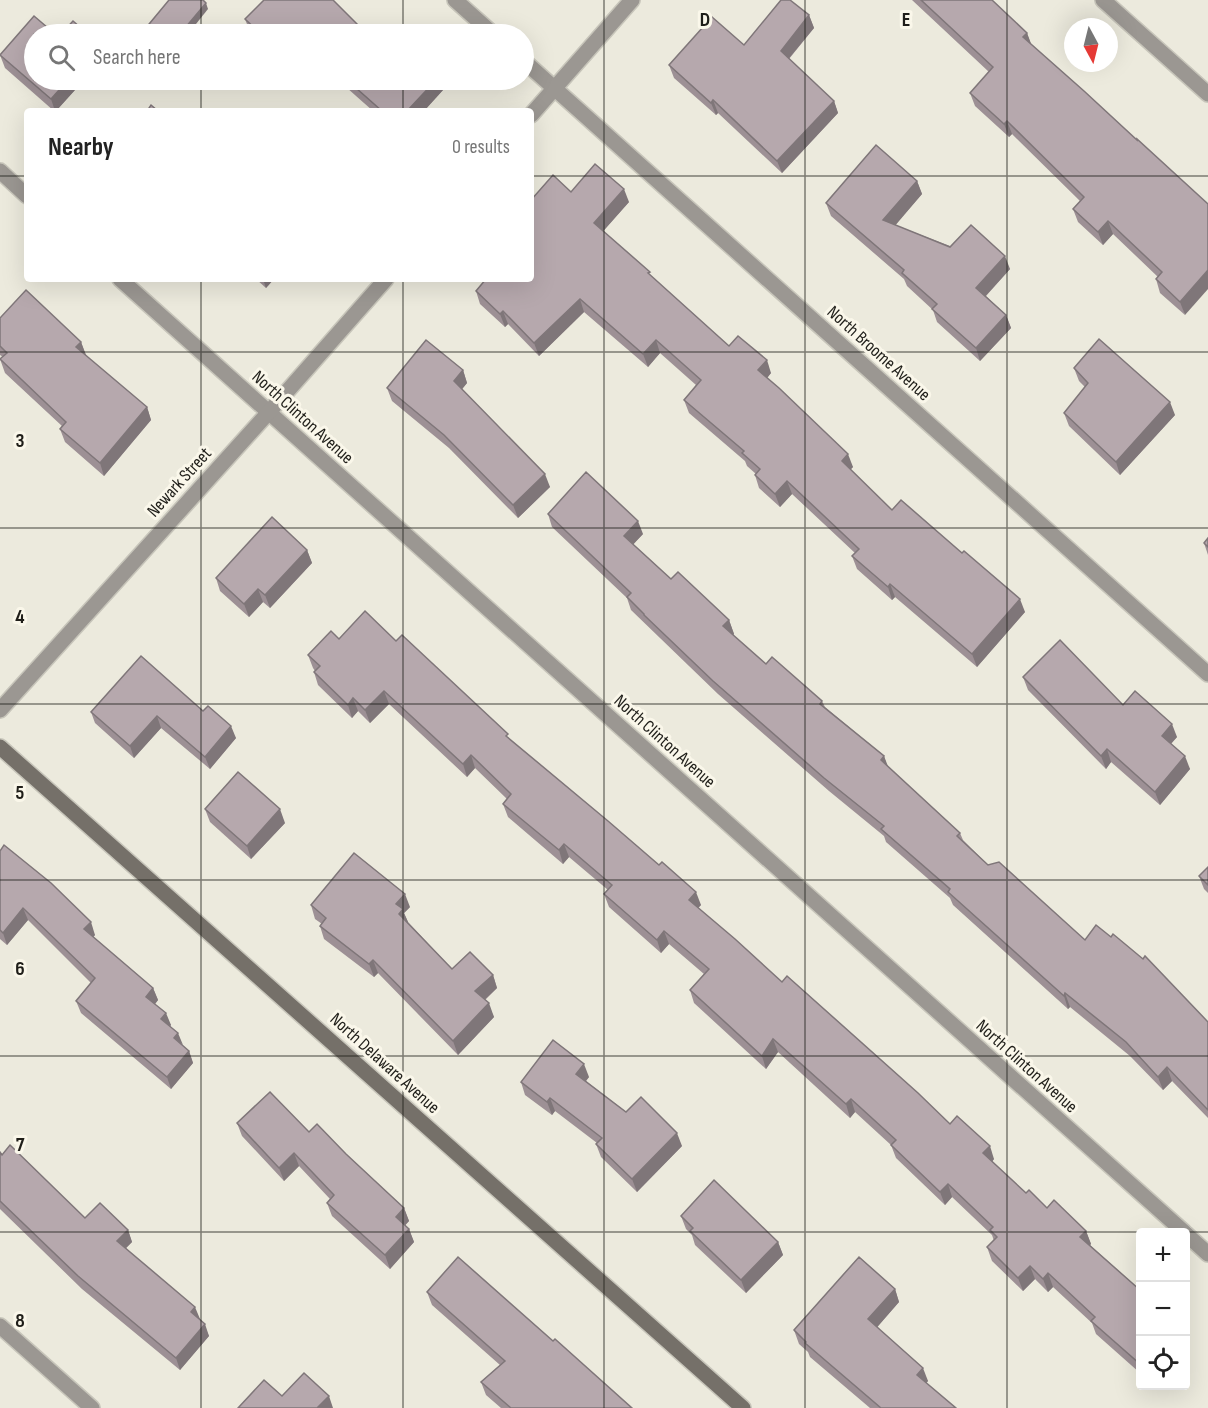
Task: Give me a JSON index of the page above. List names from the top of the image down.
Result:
{
  "streets": {
    "street": [
      "North Broome Avenue",
      "North Clinton Avenue",
      "Newark Street",
      "North Delaware Avenue"
    ]
  },
  "crossings": [
    ["North Clinton Avenue", "Newark Street"]
  ],
  "north": "bottom",
  "page": {
    "search": "Search here",
    "heading": ["Nearby", "0 results"],
    "map_buttons": ["+", "−"]
  },
  "grid": {
    "columns": ["D", "E"],
    "rows": [
      "3",
      "4",
      "5",
      "6",
      "7",
      "8"
    ]
  }
}
